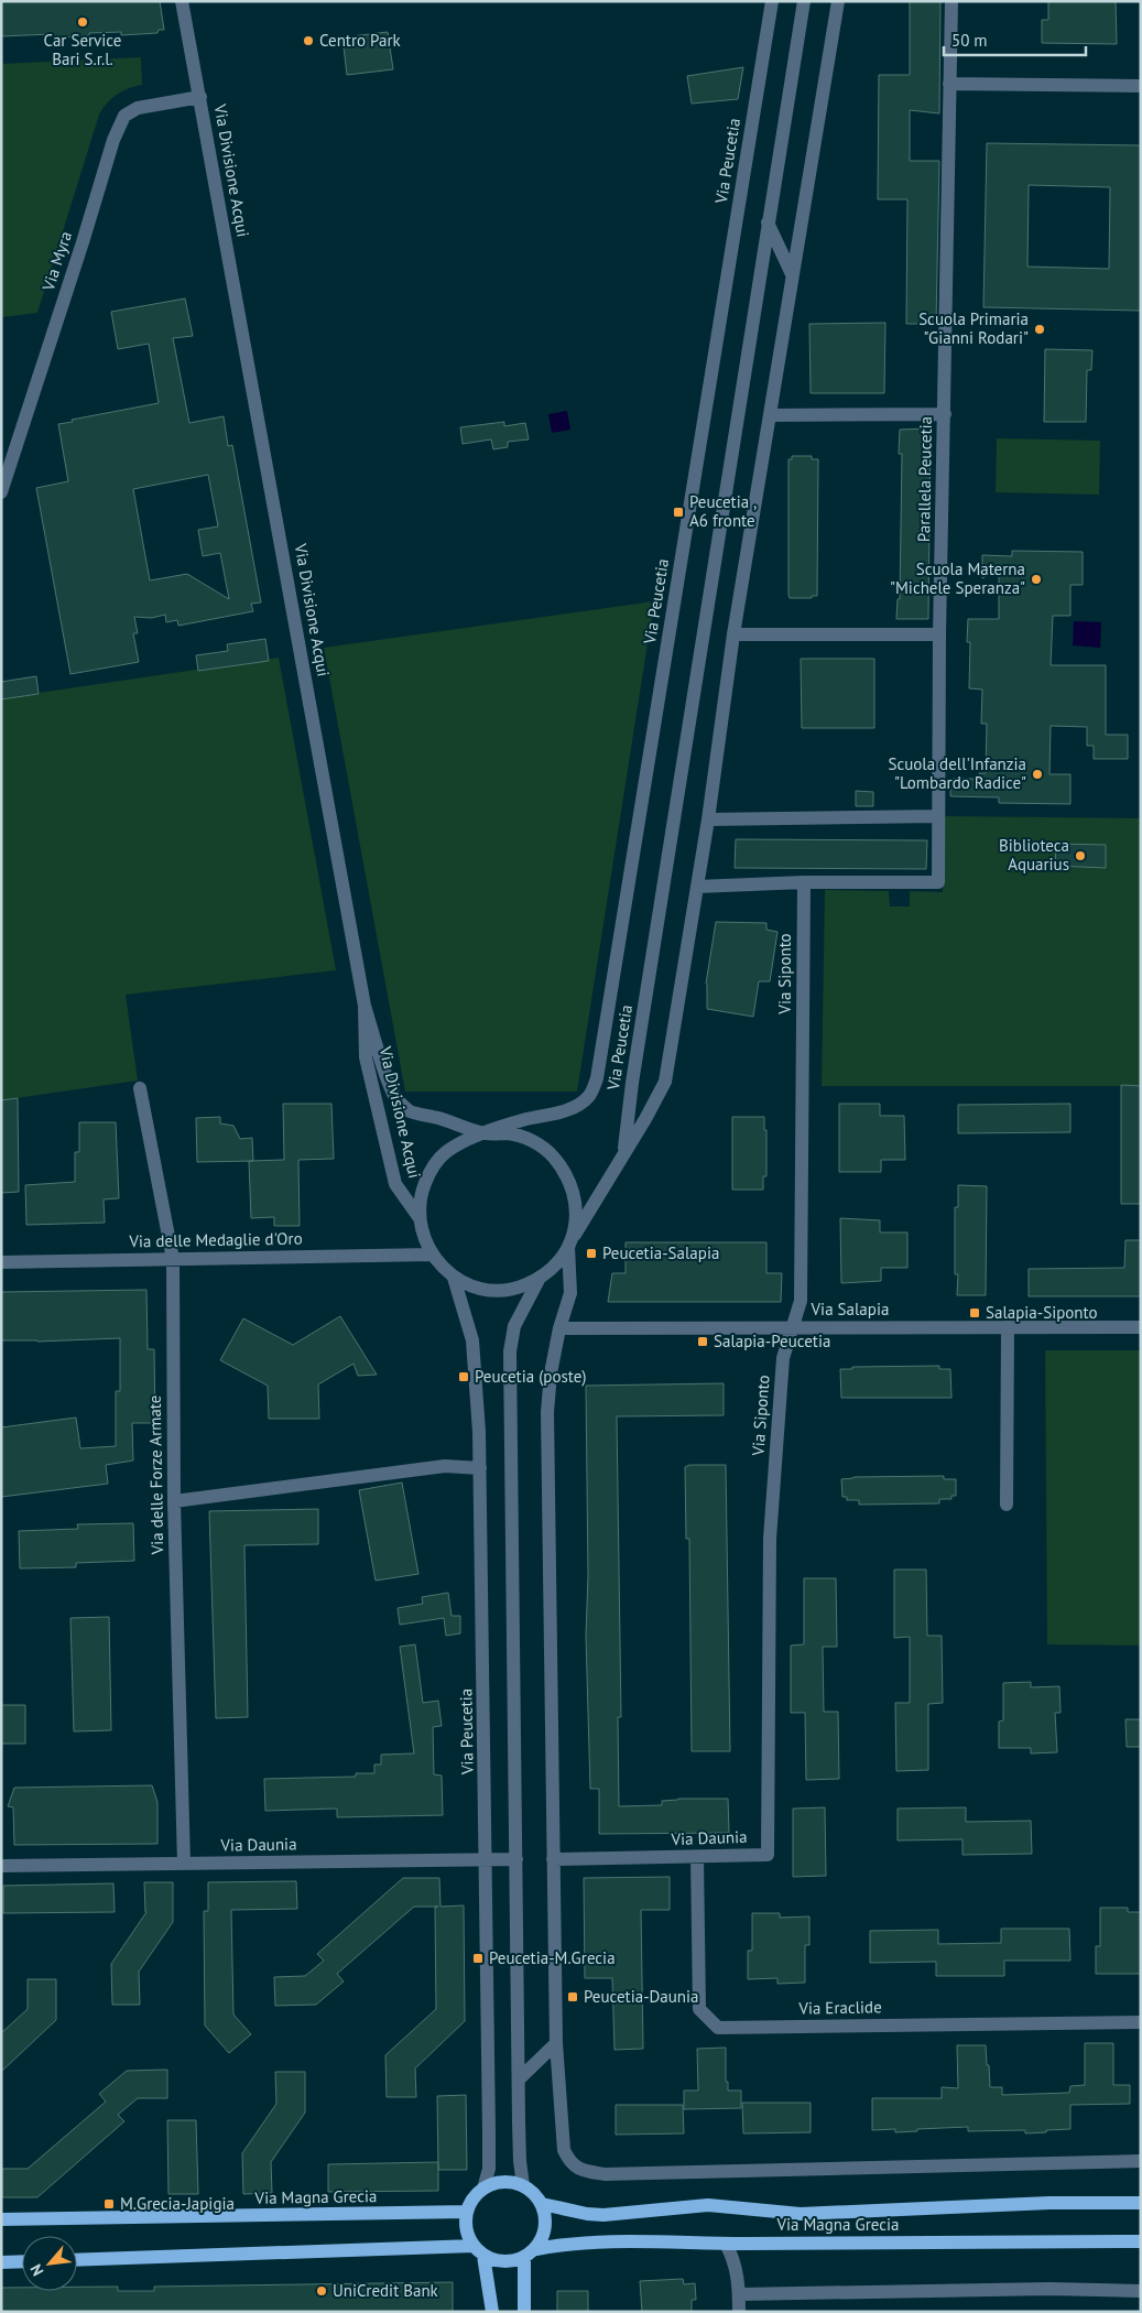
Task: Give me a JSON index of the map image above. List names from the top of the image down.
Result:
{
  "streets": {
    "main road": ["Via Magna Grecia"],
    "street": [
      "Via Peucetia",
      "Via Divisione Acqui",
      "Via Myra",
      "Parallela Peucetia",
      "Via Siponto",
      "Via delle Medaglie d'Oro",
      "Via Salapia",
      "Via delle Forze Armate",
      "Via Daunia",
      "Via Eraclide"
    ]
  },
  "crossings": [
    ["Via Peucetia", "Via Divisione Acqui"],
    ["Via Peucetia", "Parallela Peucetia"],
    ["Via Peucetia", "Via delle Medaglie d'Oro"],
    ["Via Peucetia", "Via Salapia"],
    ["Via Peucetia", "Via Daunia"],
    ["Via Peucetia", "Via Magna Grecia"],
    ["Via Divisione Acqui", "Via Myra"],
    ["Via Divisione Acqui", "Via delle Medaglie d'Oro"],
    ["Parallela Peucetia", "Via Siponto"],
    ["Via Siponto", "Via Salapia"],
    ["Via Siponto", "Via Daunia"],
    ["Via delle Medaglie d'Oro", "Via delle Forze Armate"],
    ["Via delle Forze Armate", "Via Daunia"],
    ["Via Daunia", "Via Eraclide"]
  ],
  "places": {
    "other": [
      "Car Service Bari S.r.l.",
      "Centro Park",
      "Scuola Primaria \"Gianni Rodari\"",
      "Scuola Materna \"Michele Speranza\"",
      "Scuola dell'Infanzia \"Lombardo Radice\"",
      "Biblioteca Aquarius",
      "UniCredit Bank"
    ],
    "transit": [
      "Peucetia , A6 fronte",
      "Peucetia-Salapia",
      "Salapia-Siponto",
      "Salapia-Peucetia",
      "Peucetia (poste)",
      "Peucetia-M.Grecia",
      "Peucetia-Daunia",
      "M.Grecia-Japigia"
    ]
  },
  "scale_bar": "50 m",
  "north": "bottom left"
}
